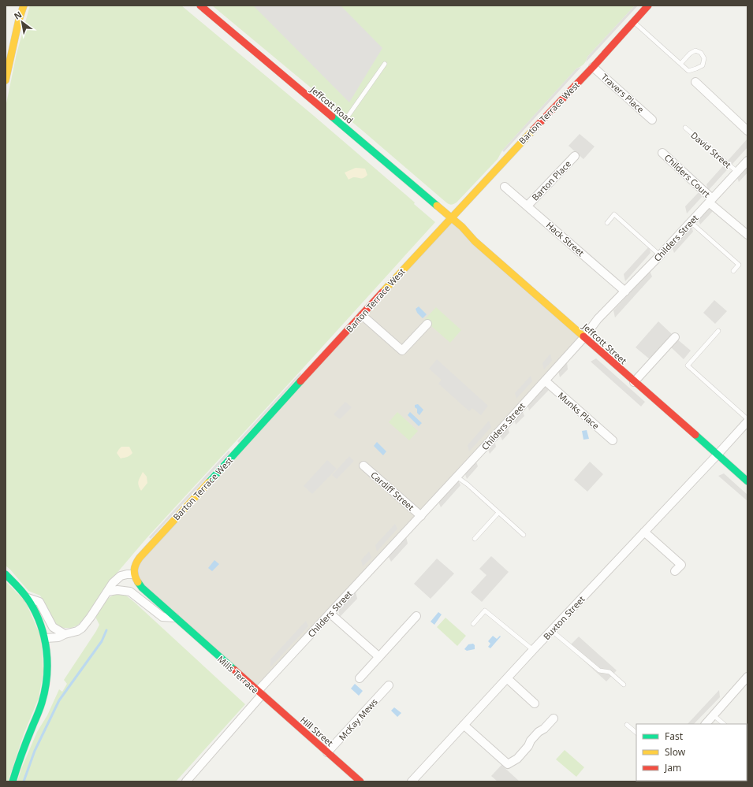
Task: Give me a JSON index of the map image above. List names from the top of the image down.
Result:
{
  "streets": {
    "main road": [
      "Jeffcott Road",
      "Barton Terrace West",
      "Jeffcott Street",
      "Mills Terrace",
      "Hill Street"
    ],
    "street": [
      "Travers Place",
      "Childers Court",
      "Barton Place",
      "Childers Street",
      "Hack Street",
      "Munks Place",
      "Cardiff Street",
      "Buxton Street",
      "McKay Mews"
    ],
    "lane": ["David Street"]
  },
  "crossings": [
    ["Travers Place", "Barton Terrace West"],
    ["Jeffcott Road", "Barton Terrace West"],
    ["Jeffcott Road", "Jeffcott Street"],
    ["Barton Terrace West", "Jeffcott Street"],
    ["Barton Terrace West", "Mills Terrace"],
    ["David Street", "Childers Street"],
    ["Childers Court", "Childers Street"],
    ["Barton Place", "Hack Street"],
    ["Childers Street", "Hack Street"],
    ["Childers Street", "Jeffcott Street"],
    ["Childers Street", "Munks Place"],
    ["Childers Street", "Cardiff Street"],
    ["Childers Street", "Mills Terrace"],
    ["Childers Street", "Hill Street"],
    ["Jeffcott Street", "Buxton Street"],
    ["Mills Terrace", "Hill Street"],
    ["McKay Mews", "Hill Street"]
  ],
  "legend": ["Fast", "Slow", "Jam"],
  "north": "top left"
}
